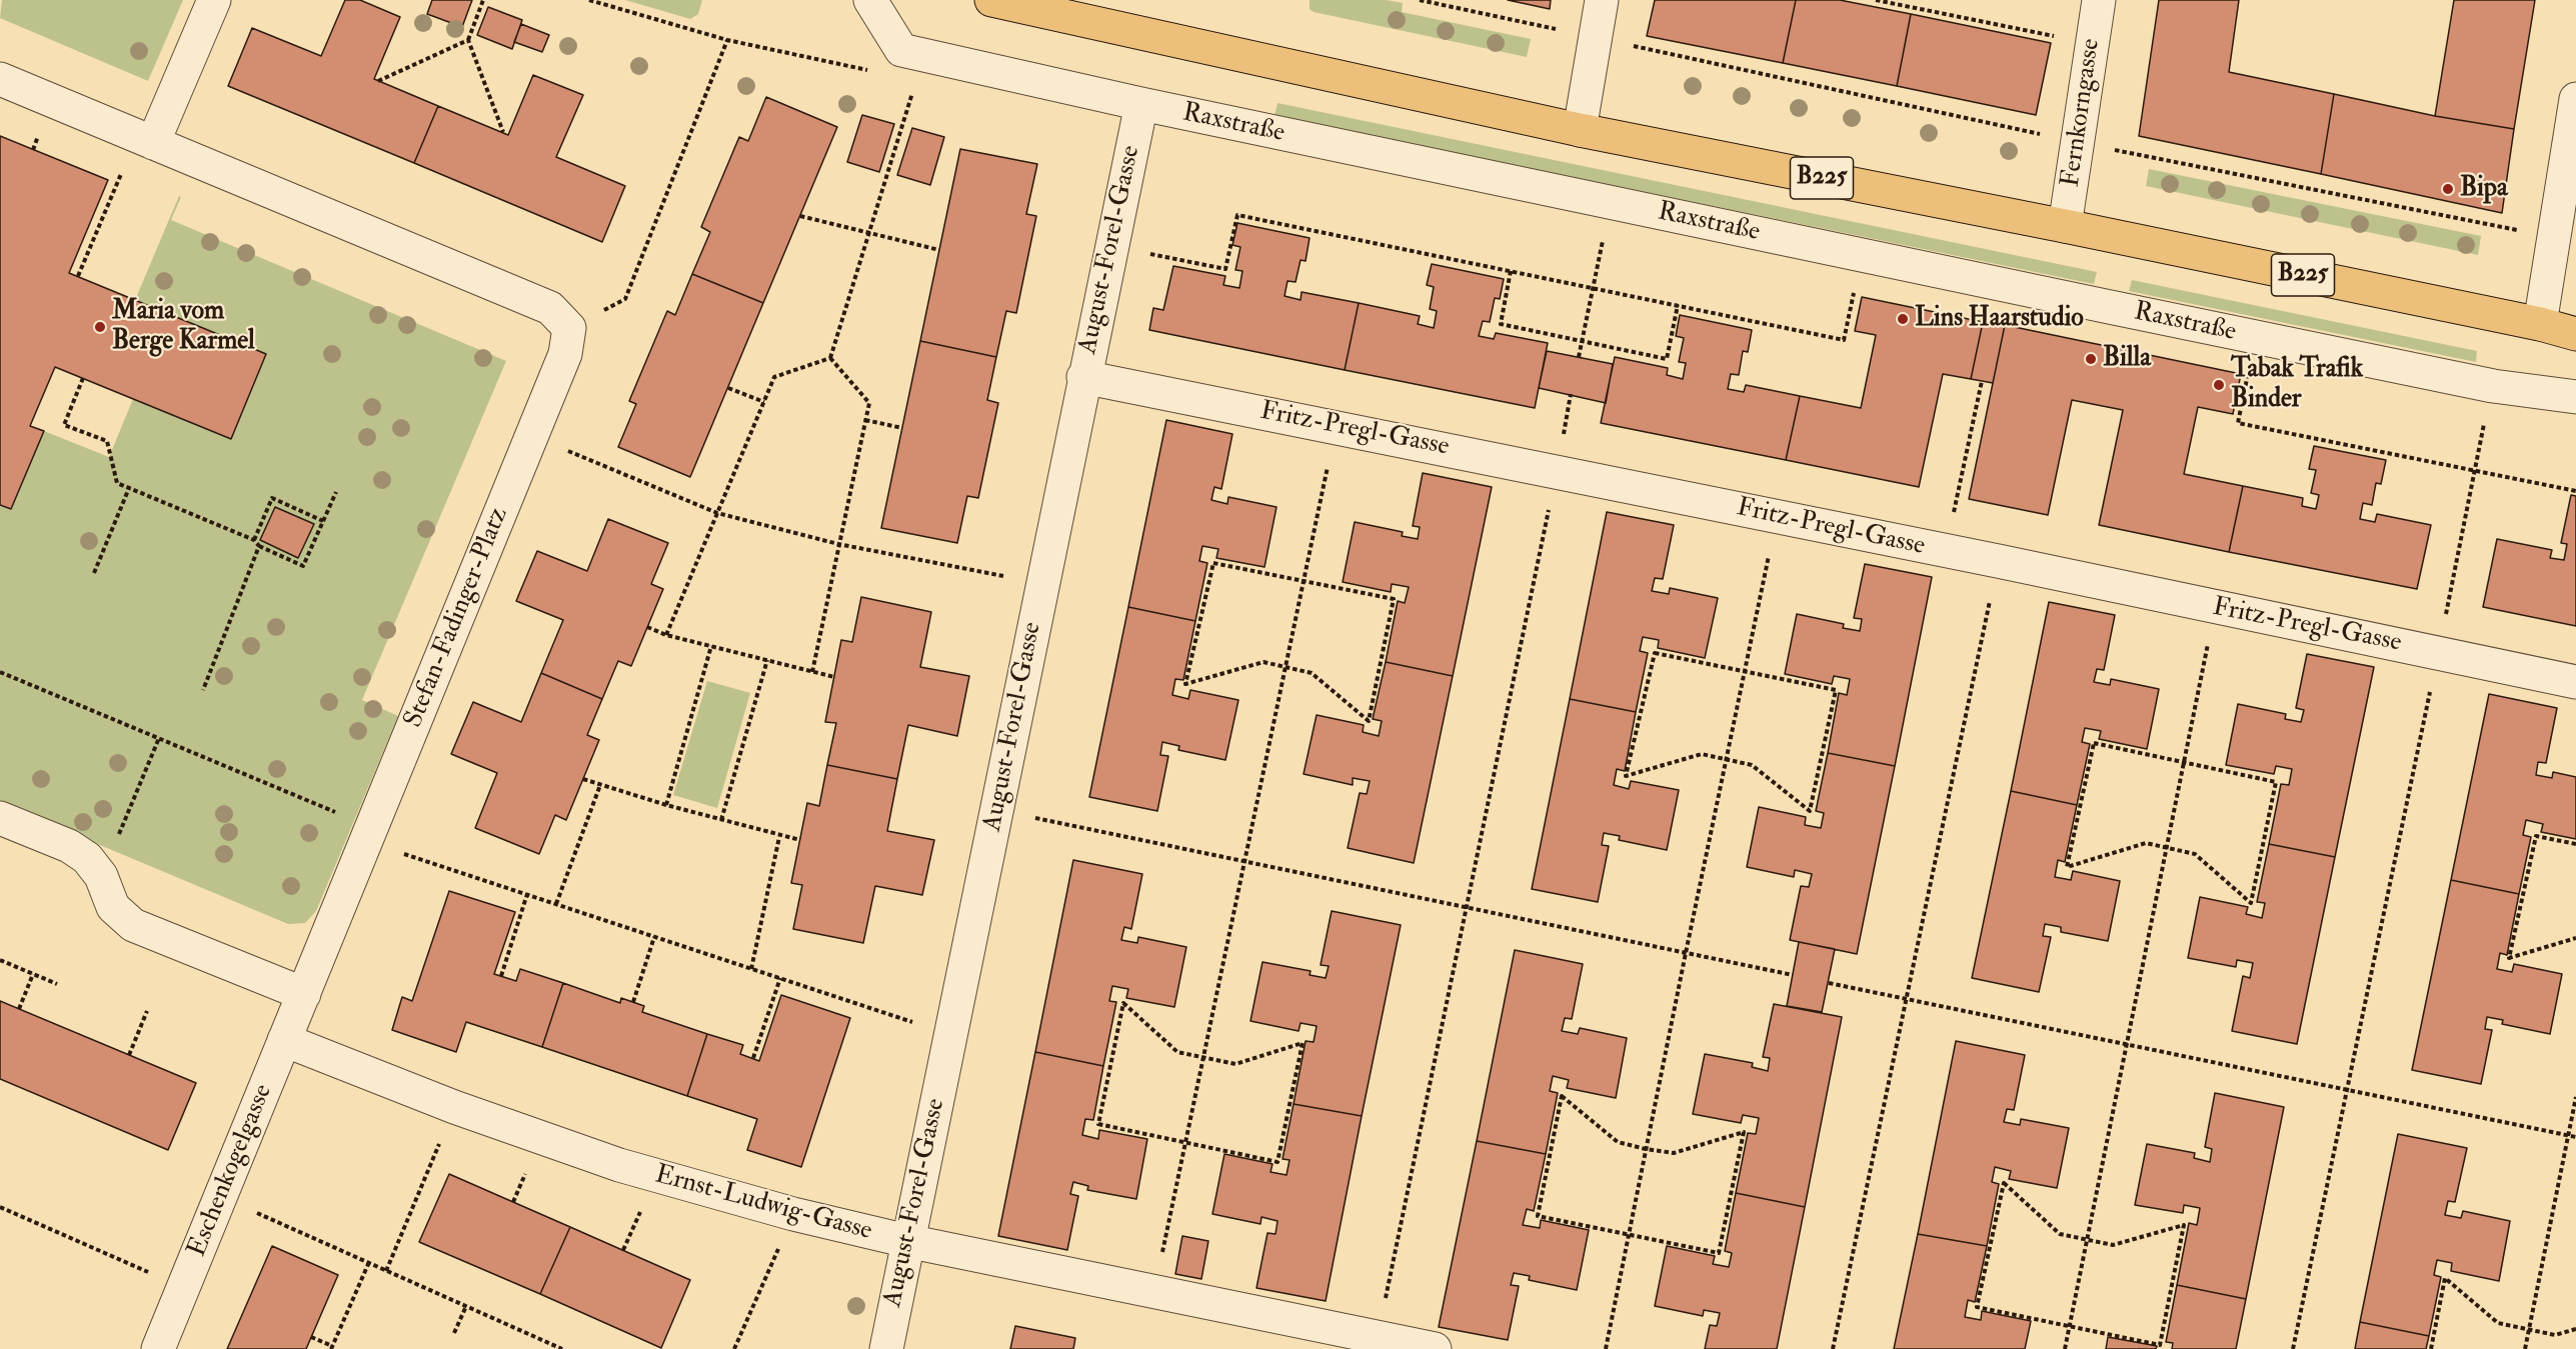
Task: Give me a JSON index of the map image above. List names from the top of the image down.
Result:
{
  "streets": {
    "main road": ["B225"],
    "street": [
      "Fernkorngasse",
      "Raxstraße",
      "August-Forel-Gasse",
      "Fritz-Pregl-Gasse",
      "Stefan-Fadinger-Platz",
      "Eschenkogelgasse",
      "Ernst-Ludwig-Gasse"
    ]
  },
  "crossings": [
    ["Fernkorngasse", "B225"],
    ["Raxstraße", "August-Forel-Gasse"],
    ["August-Forel-Gasse", "Fritz-Pregl-Gasse"],
    ["August-Forel-Gasse", "Ernst-Ludwig-Gasse"],
    ["Stefan-Fadinger-Platz", "Eschenkogelgasse"],
    ["Eschenkogelgasse", "Ernst-Ludwig-Gasse"]
  ],
  "places": [
    "Bipa",
    "Lins Haarstudio",
    "Maria vom Berge Karmel",
    "Billa",
    "Tabak Trafik Binder"
  ]
}
